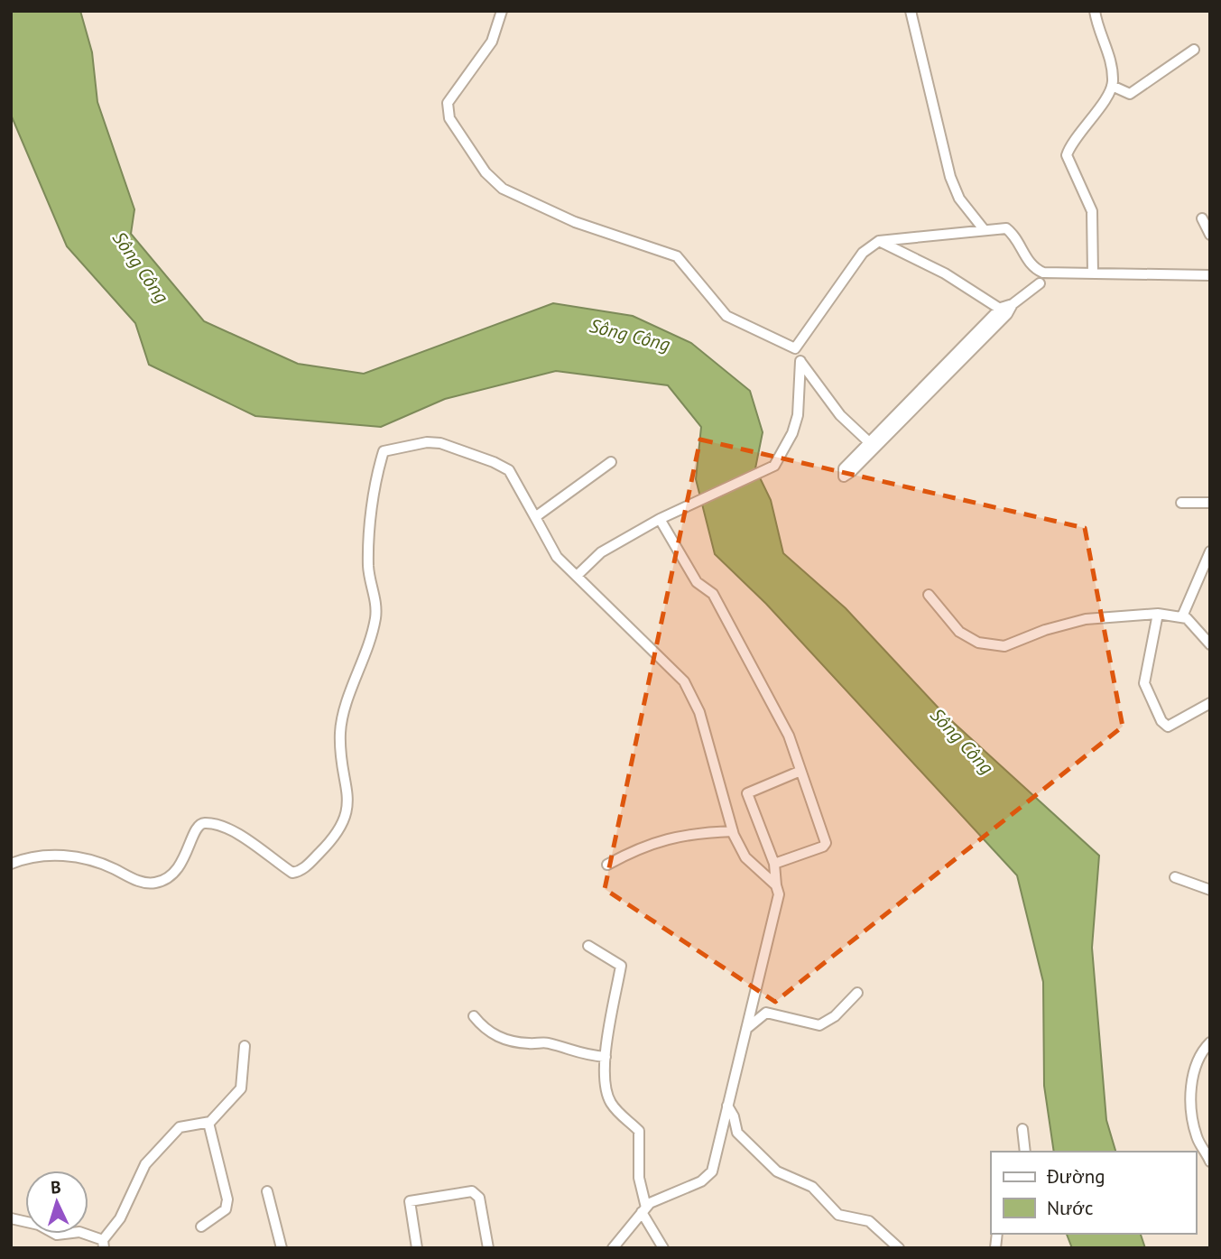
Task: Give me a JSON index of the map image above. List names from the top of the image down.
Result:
{
  "water": ["Sông Công"],
  "legend": ["Đường", "Nước"],
  "north": "top"
}
